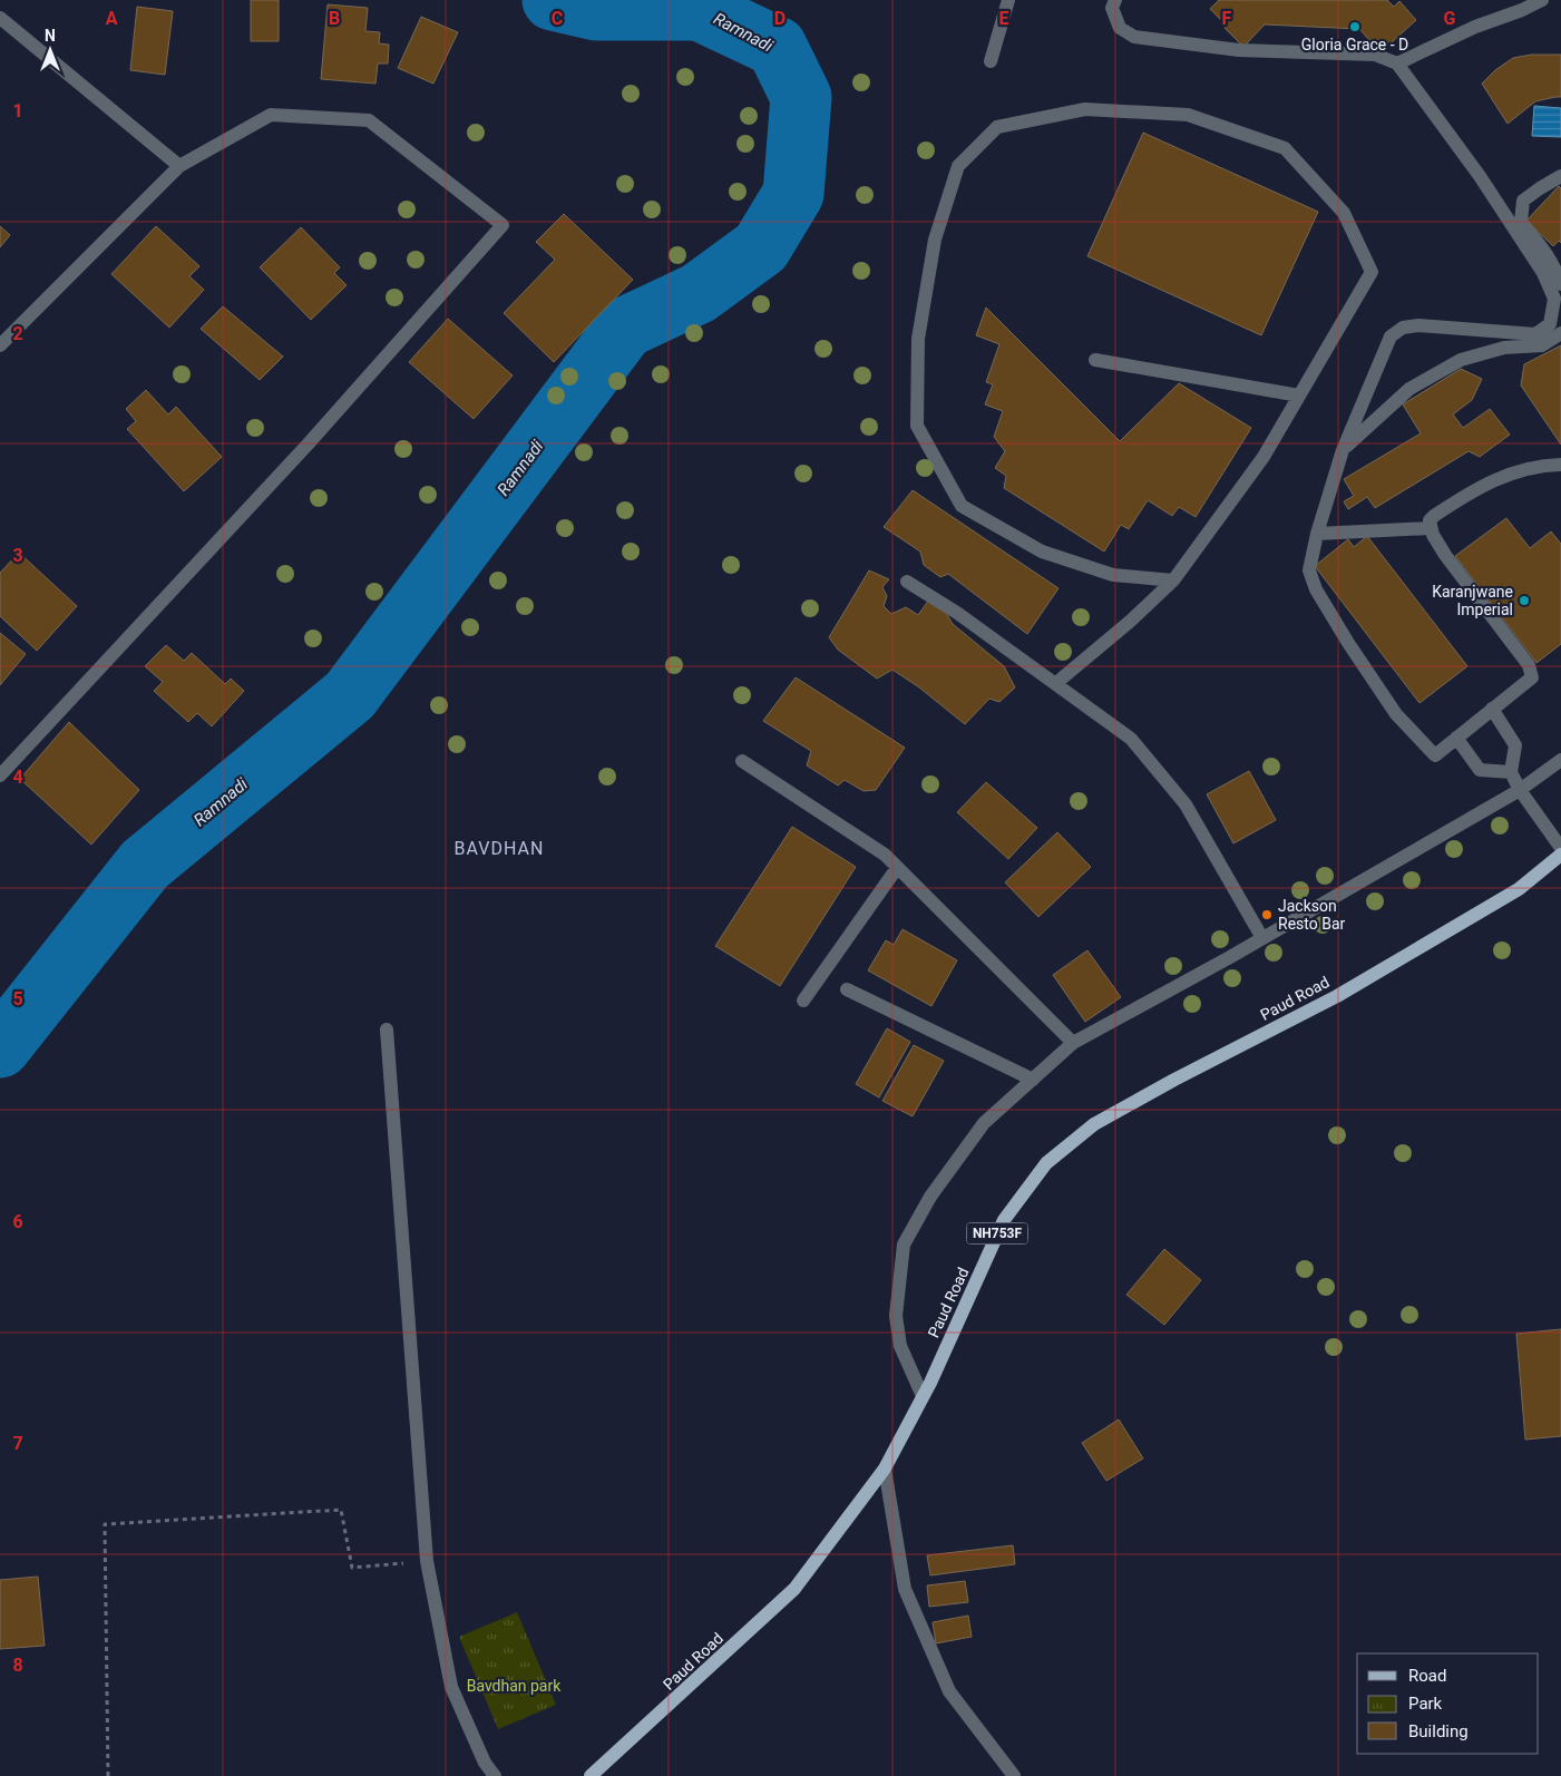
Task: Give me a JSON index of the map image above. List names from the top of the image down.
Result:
{
  "streets": {
    "main road": ["Paud Road", "NH753F"]
  },
  "districts": ["BAVDHAN"],
  "water": ["Ramnadi"],
  "parks": ["Bavdhan park"],
  "places": ["Gloria Grace - D", "Karanjwane Imperial", "Jackson Resto Bar"],
  "legend": ["Road", "Park", "Building"],
  "north": "top",
  "grid": {
    "columns": [
      "A",
      "B",
      "C",
      "D",
      "E",
      "F",
      "G"
    ],
    "rows": [
      "1",
      "2",
      "3",
      "4",
      "5",
      "6",
      "7",
      "8"
    ]
  }
}
